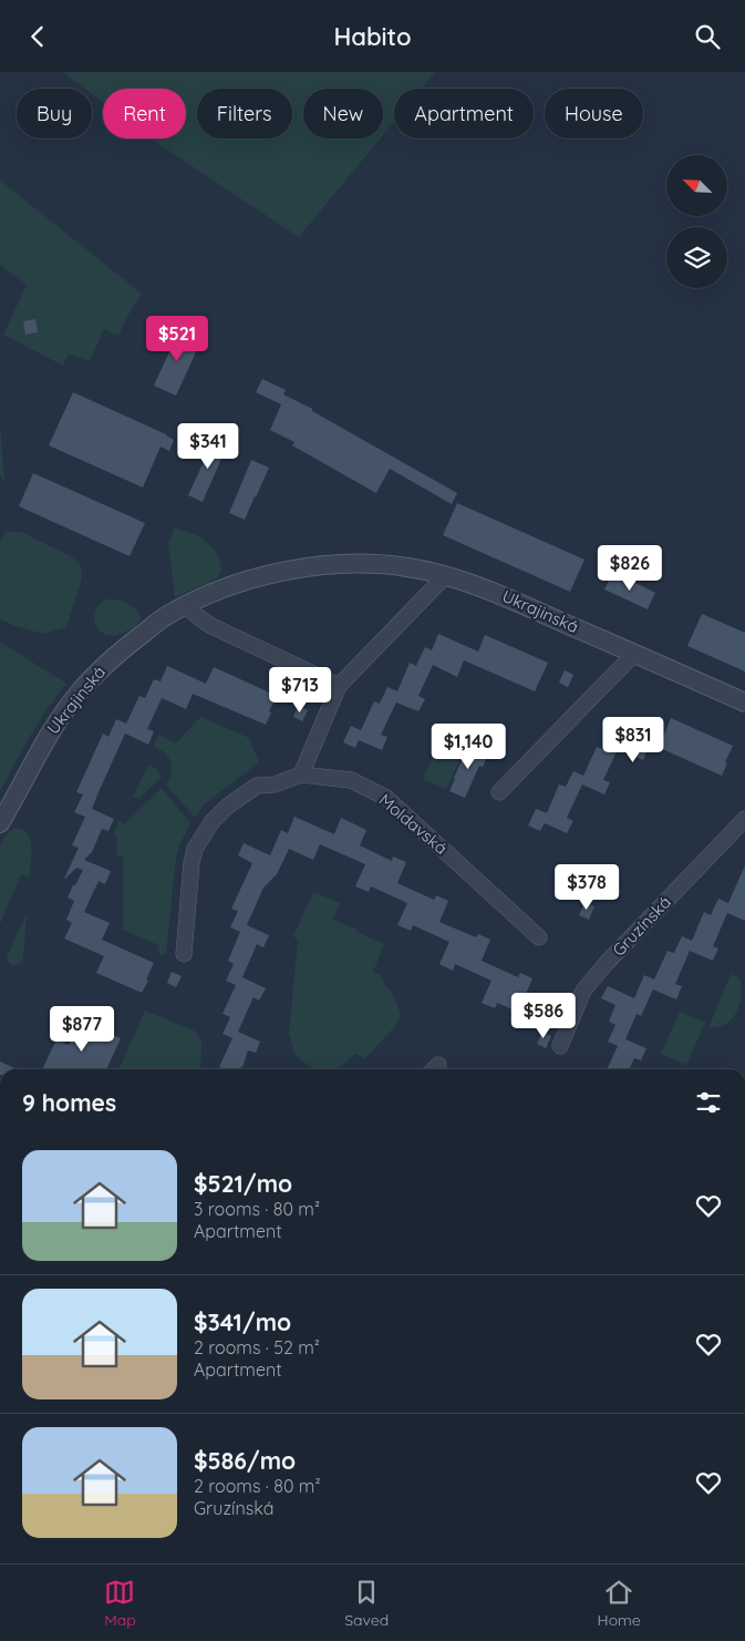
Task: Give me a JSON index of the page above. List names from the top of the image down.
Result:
{
  "streets": {
    "street": ["Ukrajinská", "Moldavská", "Gruzínská"]
  },
  "north": "top left",
  "page": {
    "header": "Habito",
    "chip": [
      "Buy",
      "Rent",
      "Filters",
      "New",
      "Apartment",
      "House"
    ],
    "price": [
      "$521",
      "$341",
      "$826",
      "$713",
      "$831",
      "$1,140",
      "$378",
      "$586",
      "$877"
    ],
    "heading": "9 homes",
    "list": [
      {
        "name": "$521/mo",
        "note": "3 rooms · 80 m² · Apartment"
      },
      {
        "name": "$341/mo",
        "note": "2 rooms · 52 m² · Apartment"
      },
      {
        "name": "$586/mo",
        "note": "2 rooms · 80 m² · Gruzínská"
      }
    ],
    "tabs": ["Map", "Saved", "Home"]
  }
}
